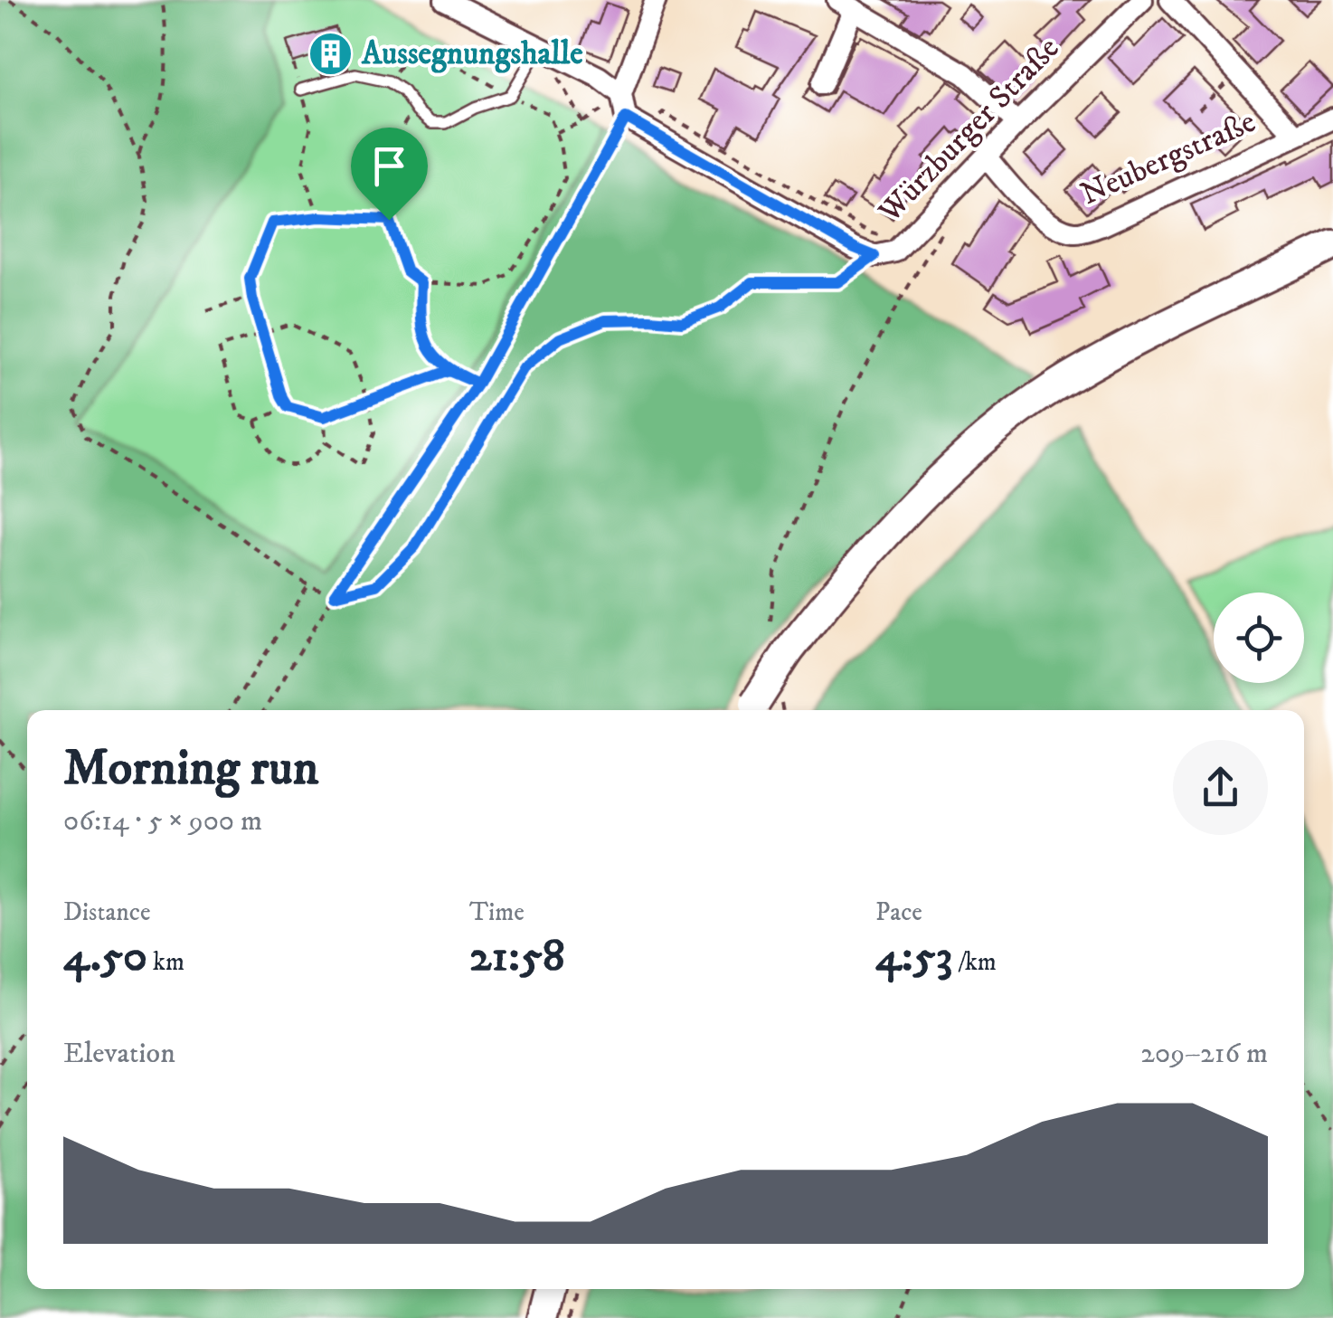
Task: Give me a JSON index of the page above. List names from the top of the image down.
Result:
{
  "streets": {
    "street": ["Würzburger Straße", "Neubergstraße"]
  },
  "crossings": [
    ["Würzburger Straße", "Neubergstraße"]
  ],
  "places": {
    "building": ["Aussegnungshalle"]
  },
  "page": {
    "heading": ["Morning run", "06:14 · 5 × 900 m"],
    "stats": [
      ["Distance", "4.50 km"],
      ["Time", "21:58"],
      ["Pace", "4:53 /km"]
    ],
    "chart": ["Elevation", "209–216 m"]
  }
}
